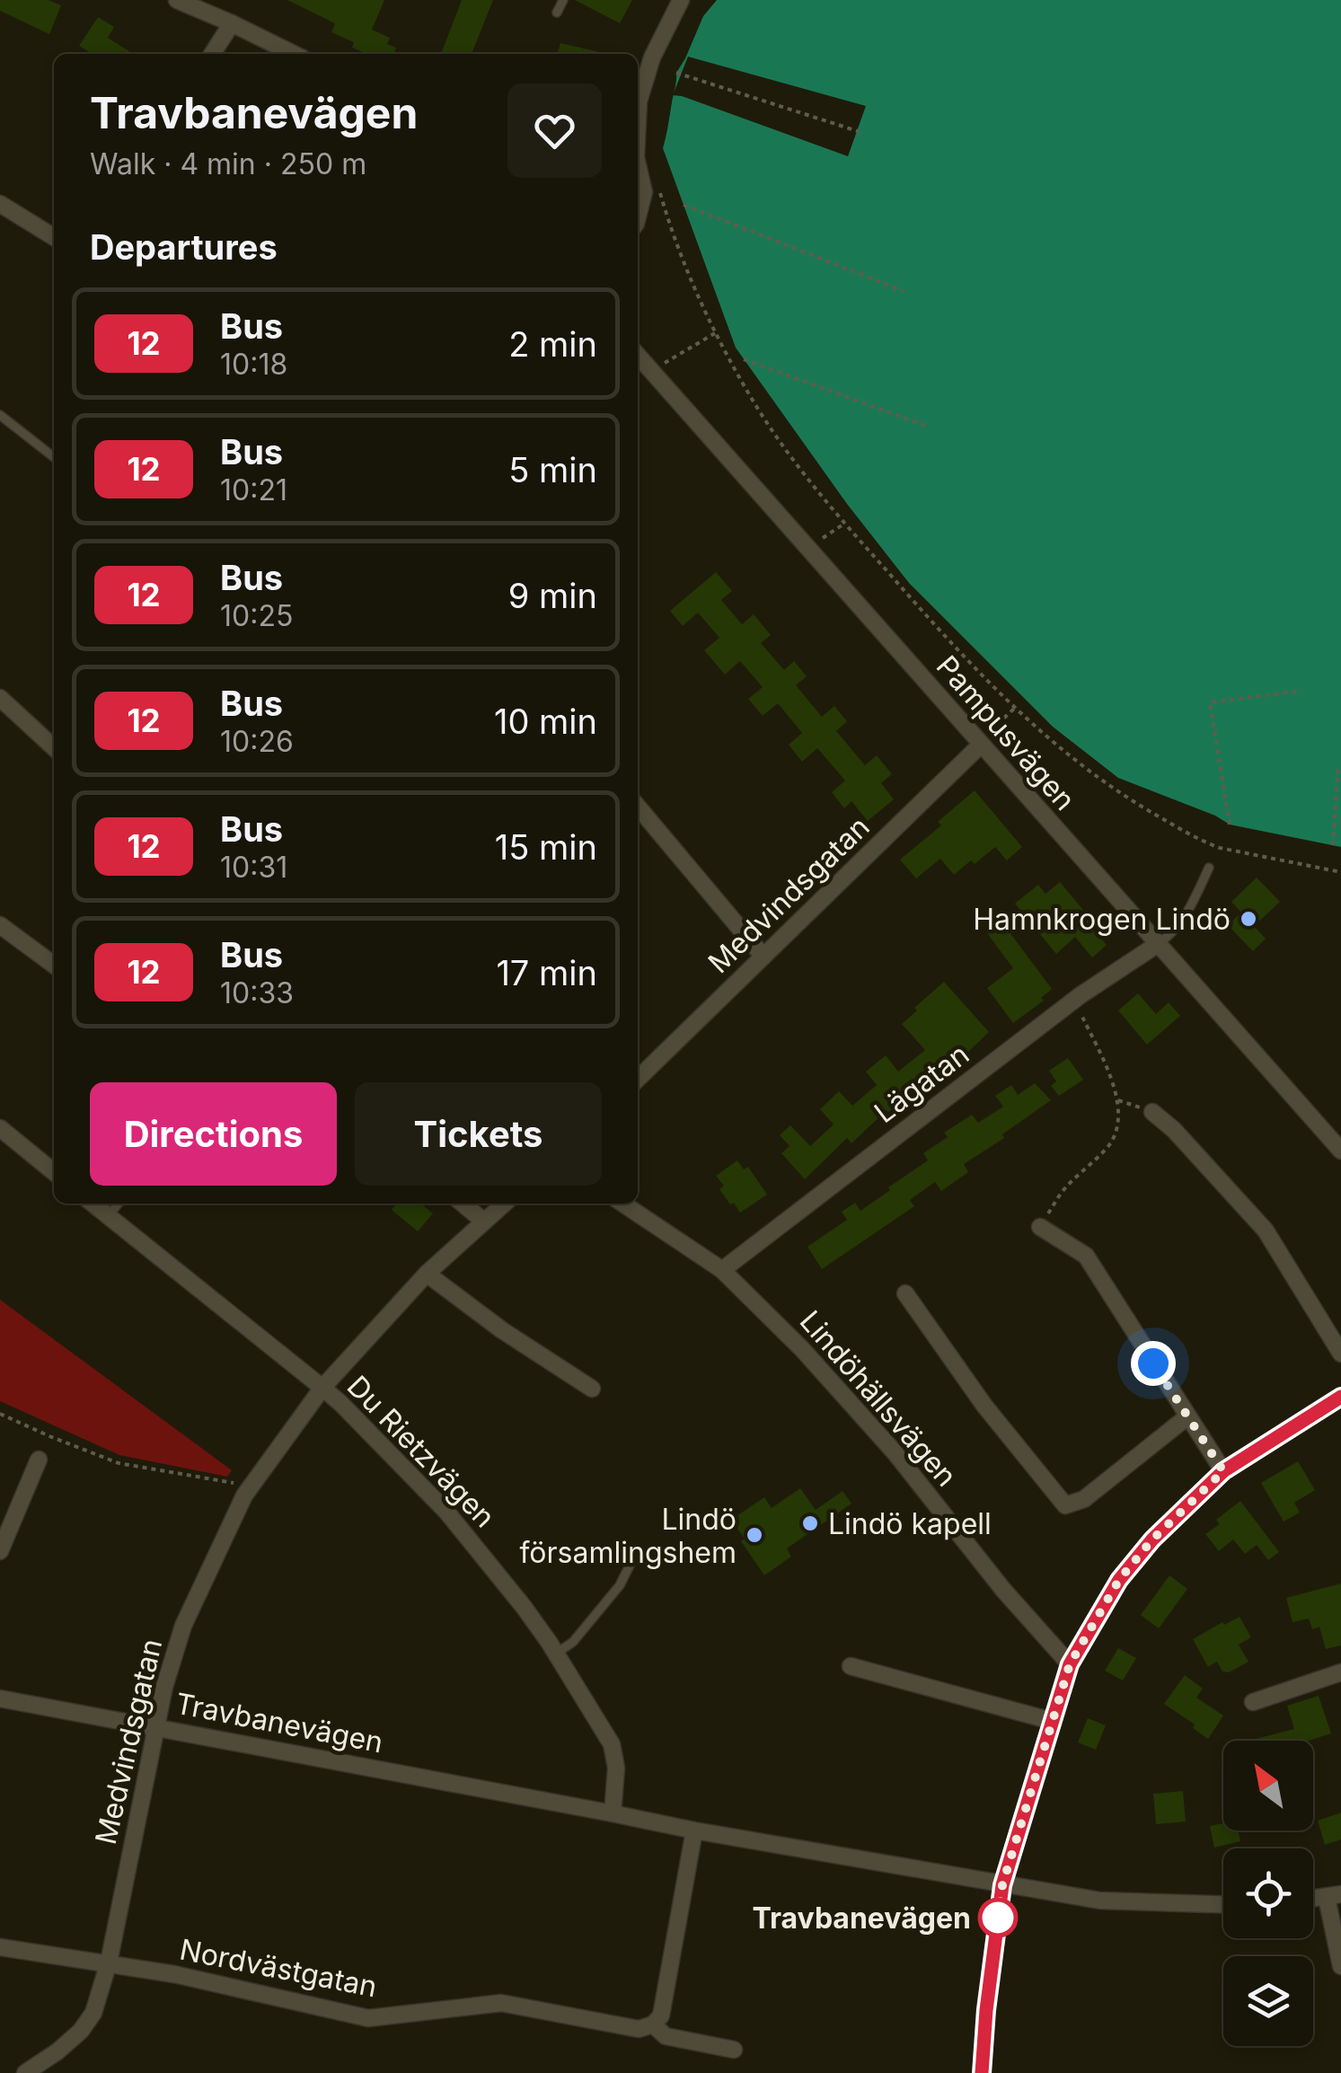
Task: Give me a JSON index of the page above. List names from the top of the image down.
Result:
{
  "streets": {
    "street": [
      "Pampusvägen",
      "Medvindsgatan",
      "Lägatan",
      "Lindöhällsvägen",
      "Du Rietzvägen",
      "Travbanevägen",
      "Nordvästgatan"
    ]
  },
  "crossings": [
    ["Pampusvägen", "Medvindsgatan"],
    ["Pampusvägen", "Lägatan"],
    ["Medvindsgatan", "Du Rietzvägen"],
    ["Medvindsgatan", "Travbanevägen"],
    ["Medvindsgatan", "Nordvästgatan"],
    ["Lägatan", "Lindöhällsvägen"],
    ["Du Rietzvägen", "Travbanevägen"]
  ],
  "places": [
    "Hamnkrogen Lindö",
    "Lindö kapell",
    "Lindö församlingshem",
    "Travbanevägen"
  ],
  "lines": ["bus line 12"],
  "north": "top left",
  "page": {
    "heading": [
      ["Travbanevägen", "Walk · 4 min · 250 m"],
      "Departures"
    ],
    "list": [
      {
        "mark": "12",
        "name": "Bus",
        "note": "10:18",
        "value": "2 min"
      },
      {
        "mark": "12",
        "name": "Bus",
        "note": "10:21",
        "value": "5 min"
      },
      {
        "mark": "12",
        "name": "Bus",
        "note": "10:25",
        "value": "9 min"
      },
      {
        "mark": "12",
        "name": "Bus",
        "note": "10:26",
        "value": "10 min"
      },
      {
        "mark": "12",
        "name": "Bus",
        "note": "10:31",
        "value": "15 min"
      },
      {
        "mark": "12",
        "name": "Bus",
        "note": "10:33",
        "value": "17 min"
      }
    ],
    "buttons": ["Directions", "Tickets"]
  }
}
